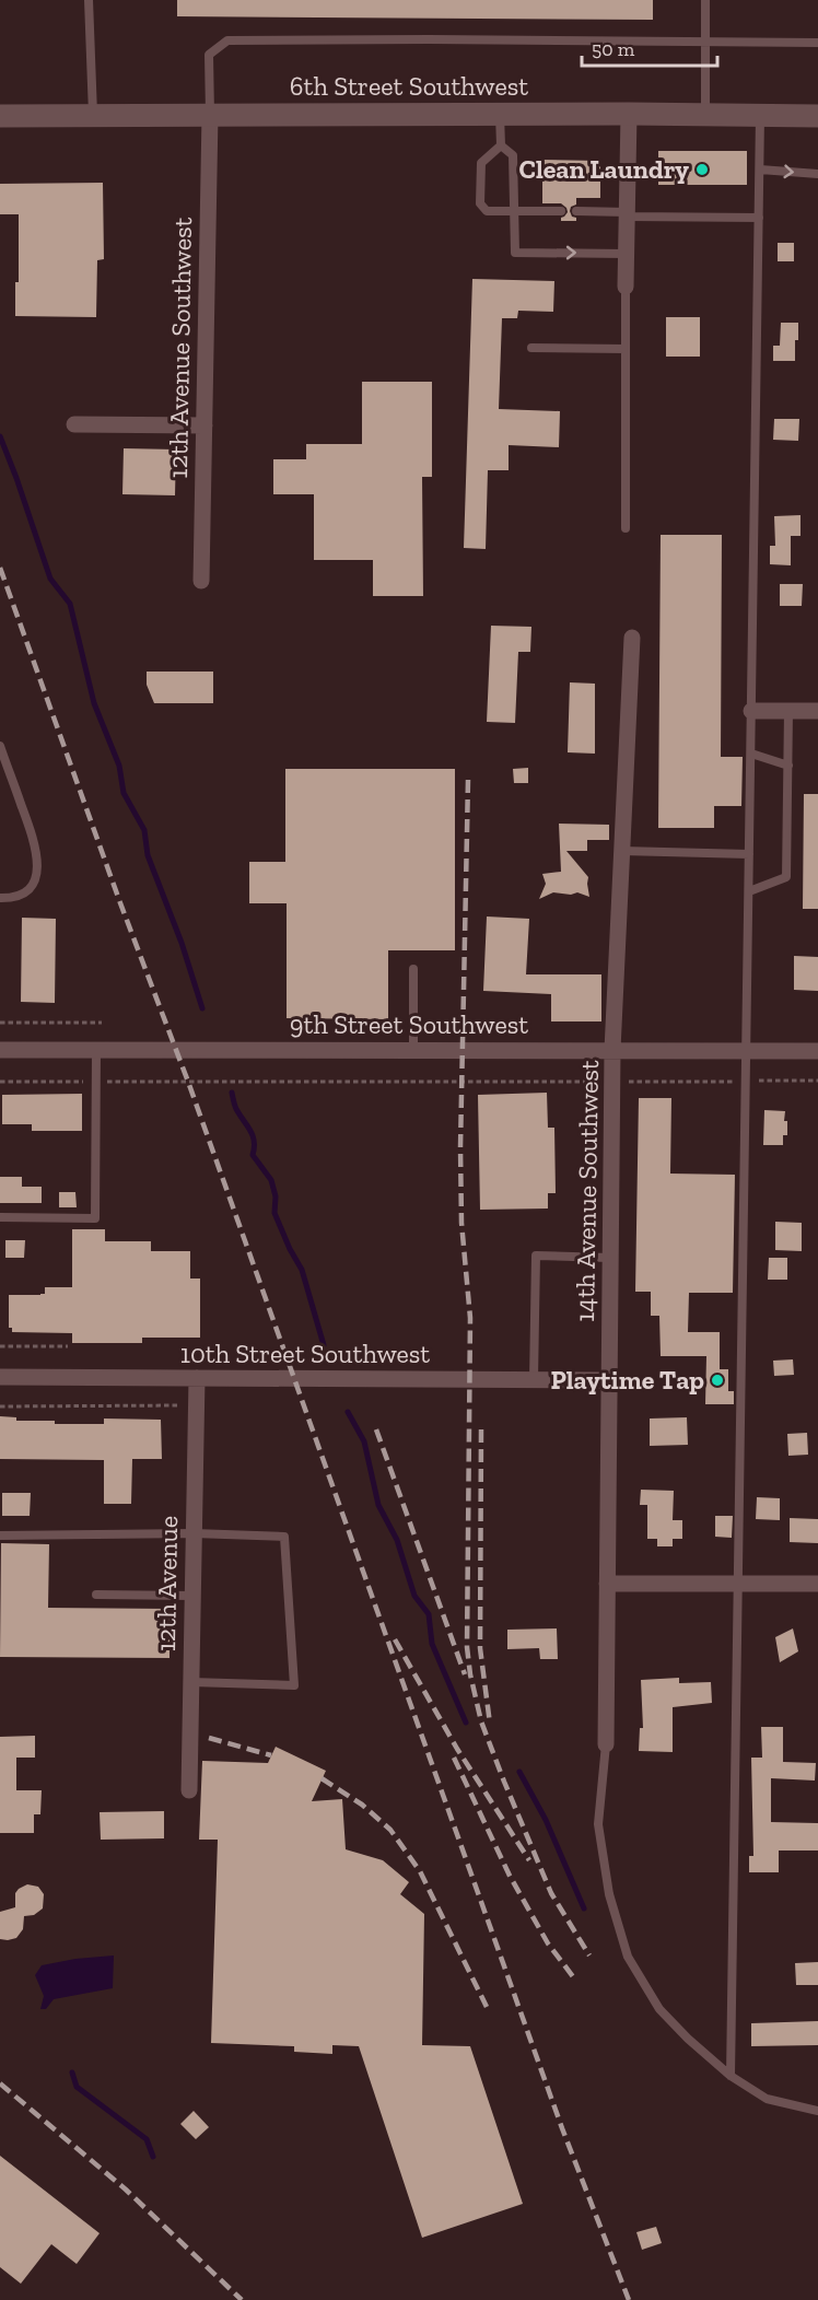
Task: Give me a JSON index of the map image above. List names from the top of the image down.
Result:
{
  "streets": {
    "main road": ["6th Street Southwest"],
    "street": [
      "12th Avenue Southwest",
      "9th Street Southwest",
      "14th Avenue Southwest",
      "10th Street Southwest",
      "12th Avenue"
    ]
  },
  "crossings": [
    ["6th Street Southwest", "12th Avenue Southwest"],
    ["9th Street Southwest", "14th Avenue Southwest"],
    ["14th Avenue Southwest", "10th Street Southwest"],
    ["10th Street Southwest", "12th Avenue"]
  ],
  "places": ["Clean Laundry", "Playtime Tap"],
  "scale_bar": "50 m"
}
